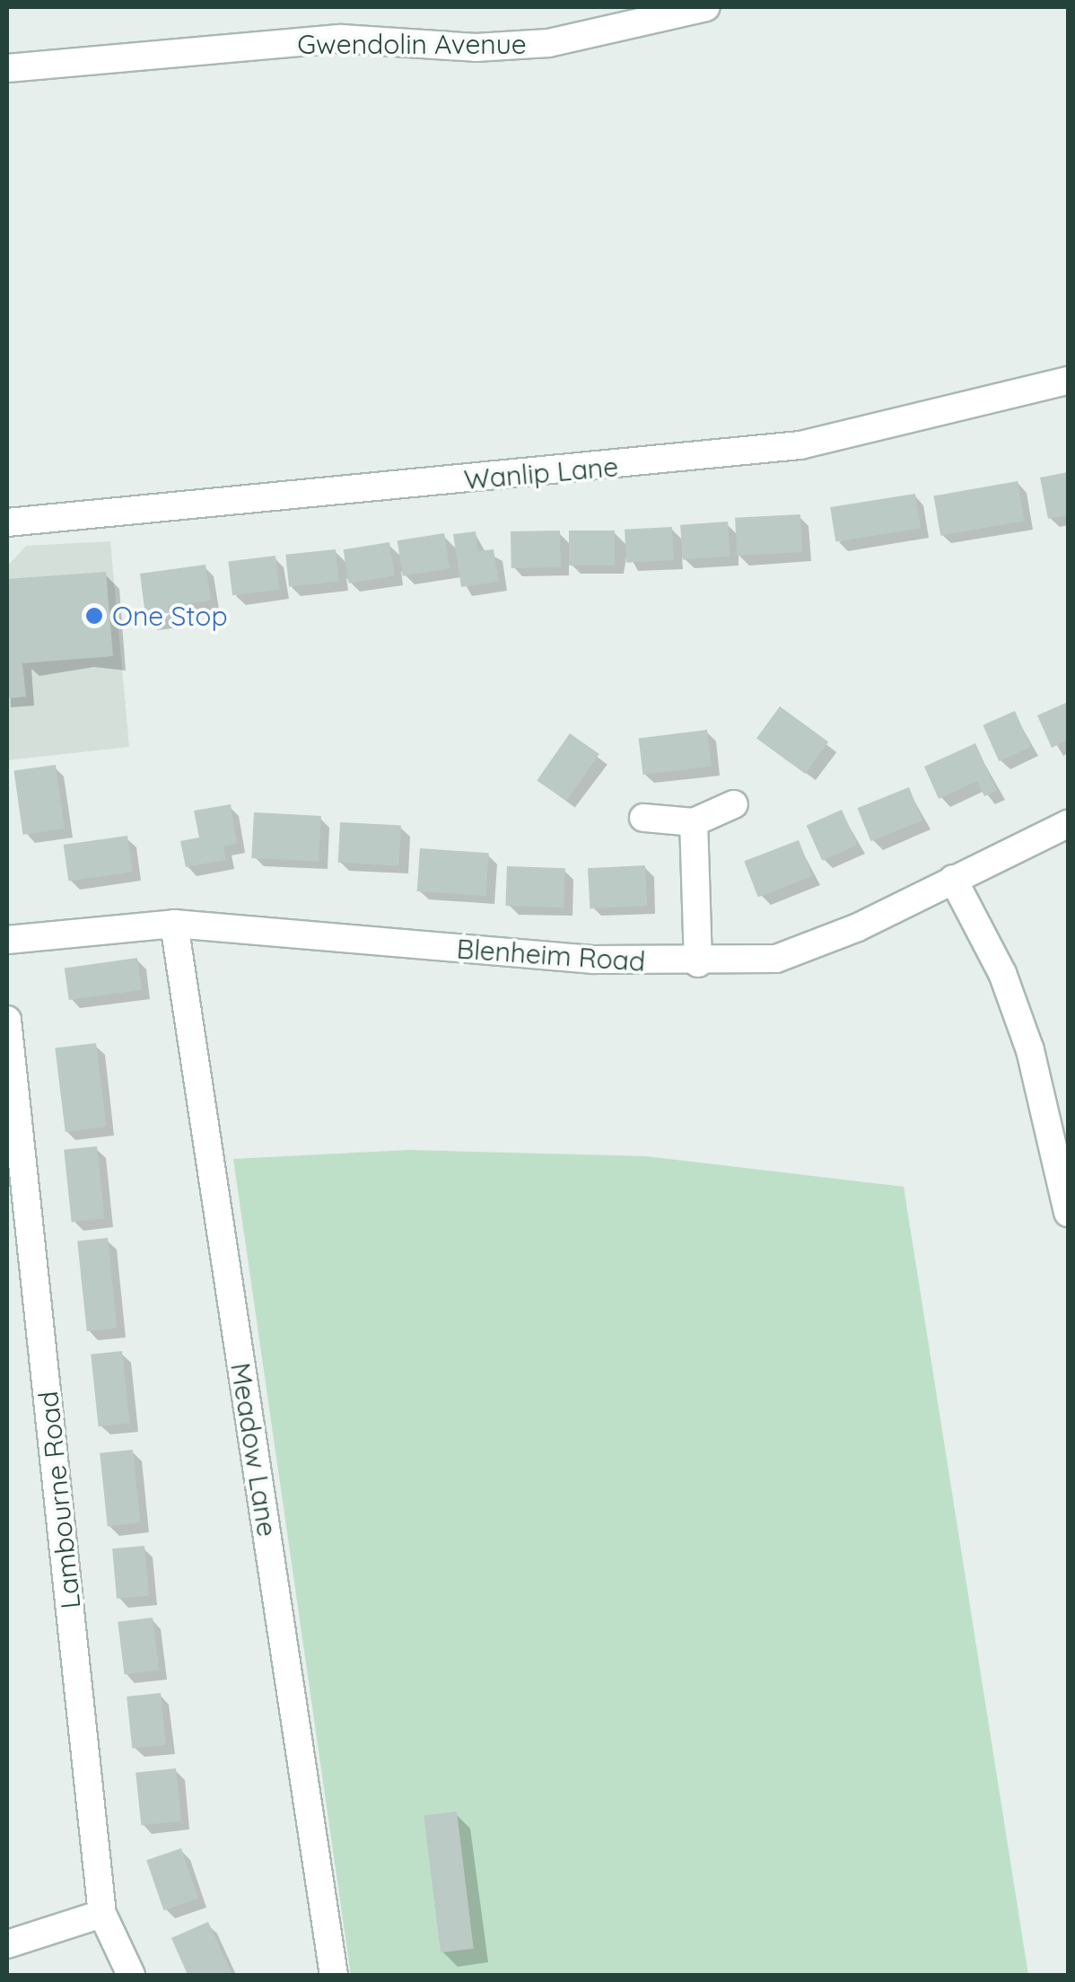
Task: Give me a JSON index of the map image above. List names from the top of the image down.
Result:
{
  "streets": {
    "street": [
      "Gwendolin Avenue",
      "Wanlip Lane",
      "Blenheim Road",
      "Meadow Lane",
      "Lambourne Road"
    ]
  },
  "crossings": [
    ["Blenheim Road", "Meadow Lane"]
  ],
  "places": ["One Stop"]
}
